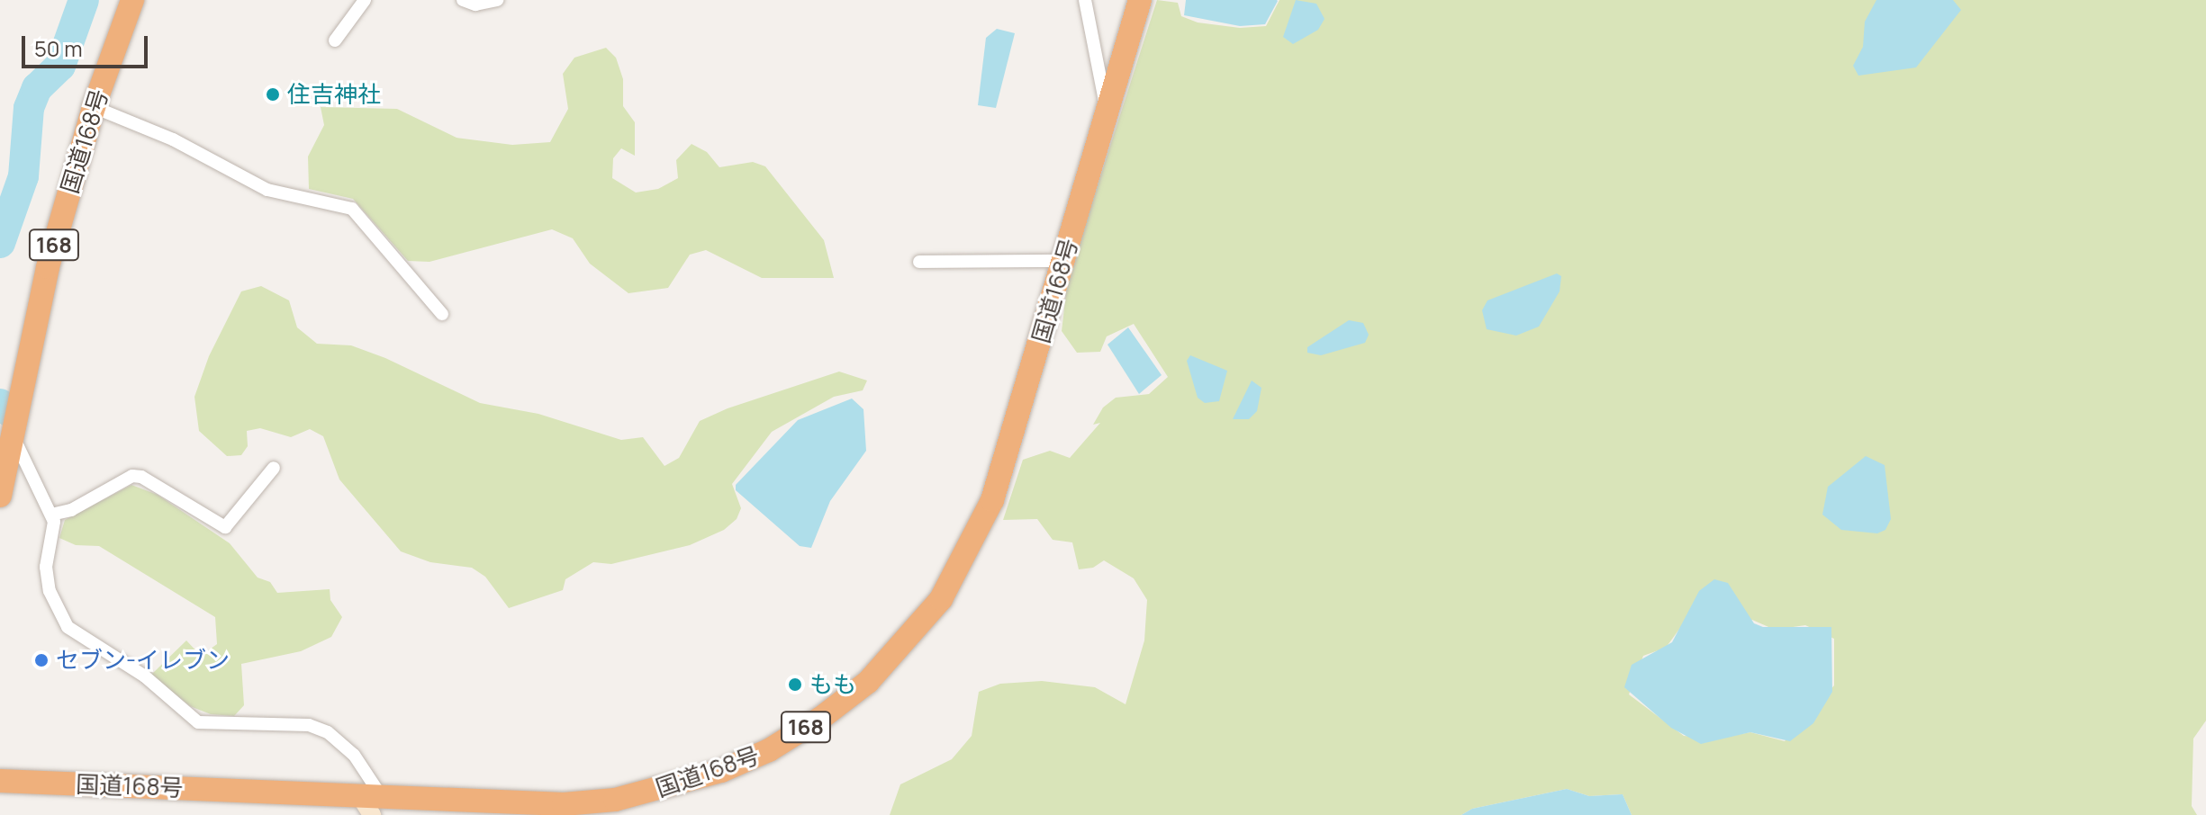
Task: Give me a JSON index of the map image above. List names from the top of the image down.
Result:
{
  "streets": {
    "highway": ["国道168号", "168"]
  },
  "places": ["住吉神社", "セブン-イレブン", "もも"],
  "scale_bar": "50 m"
}
